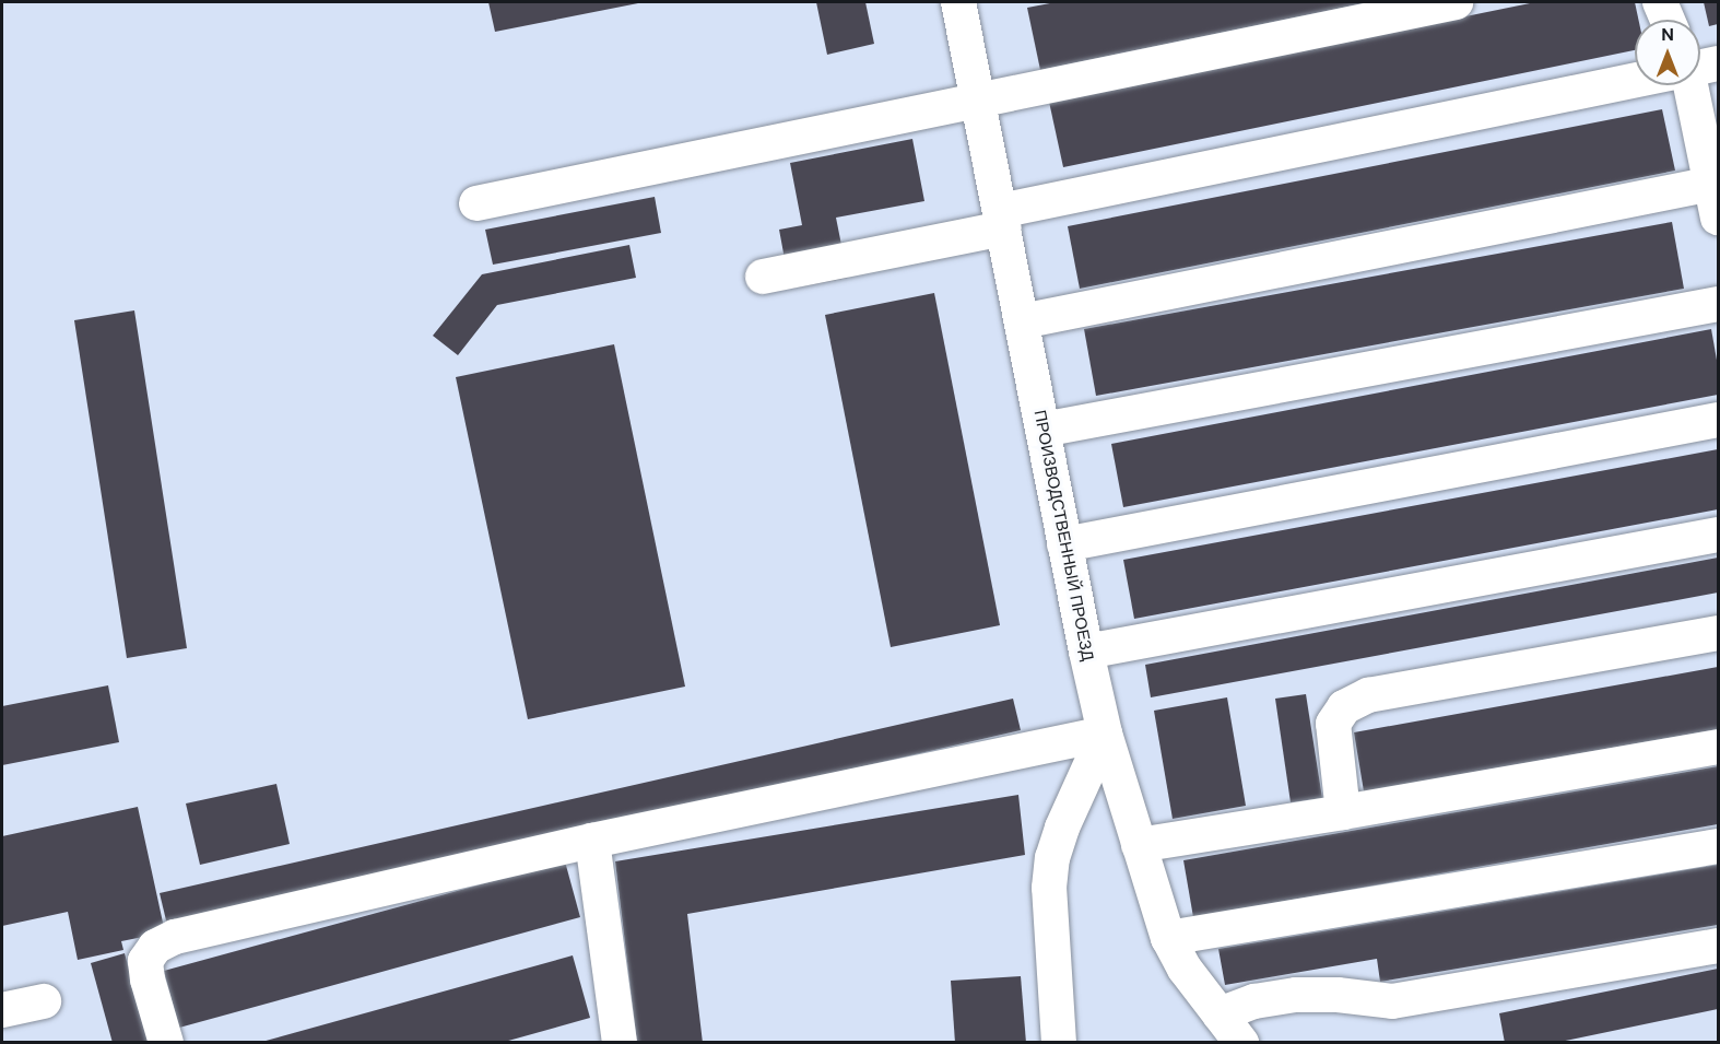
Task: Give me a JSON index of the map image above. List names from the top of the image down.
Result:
{
  "streets": {
    "street": ["ПРОИЗВОДСТВЕННЫЙ ПРОЕЗД"]
  },
  "north": "top"
}
